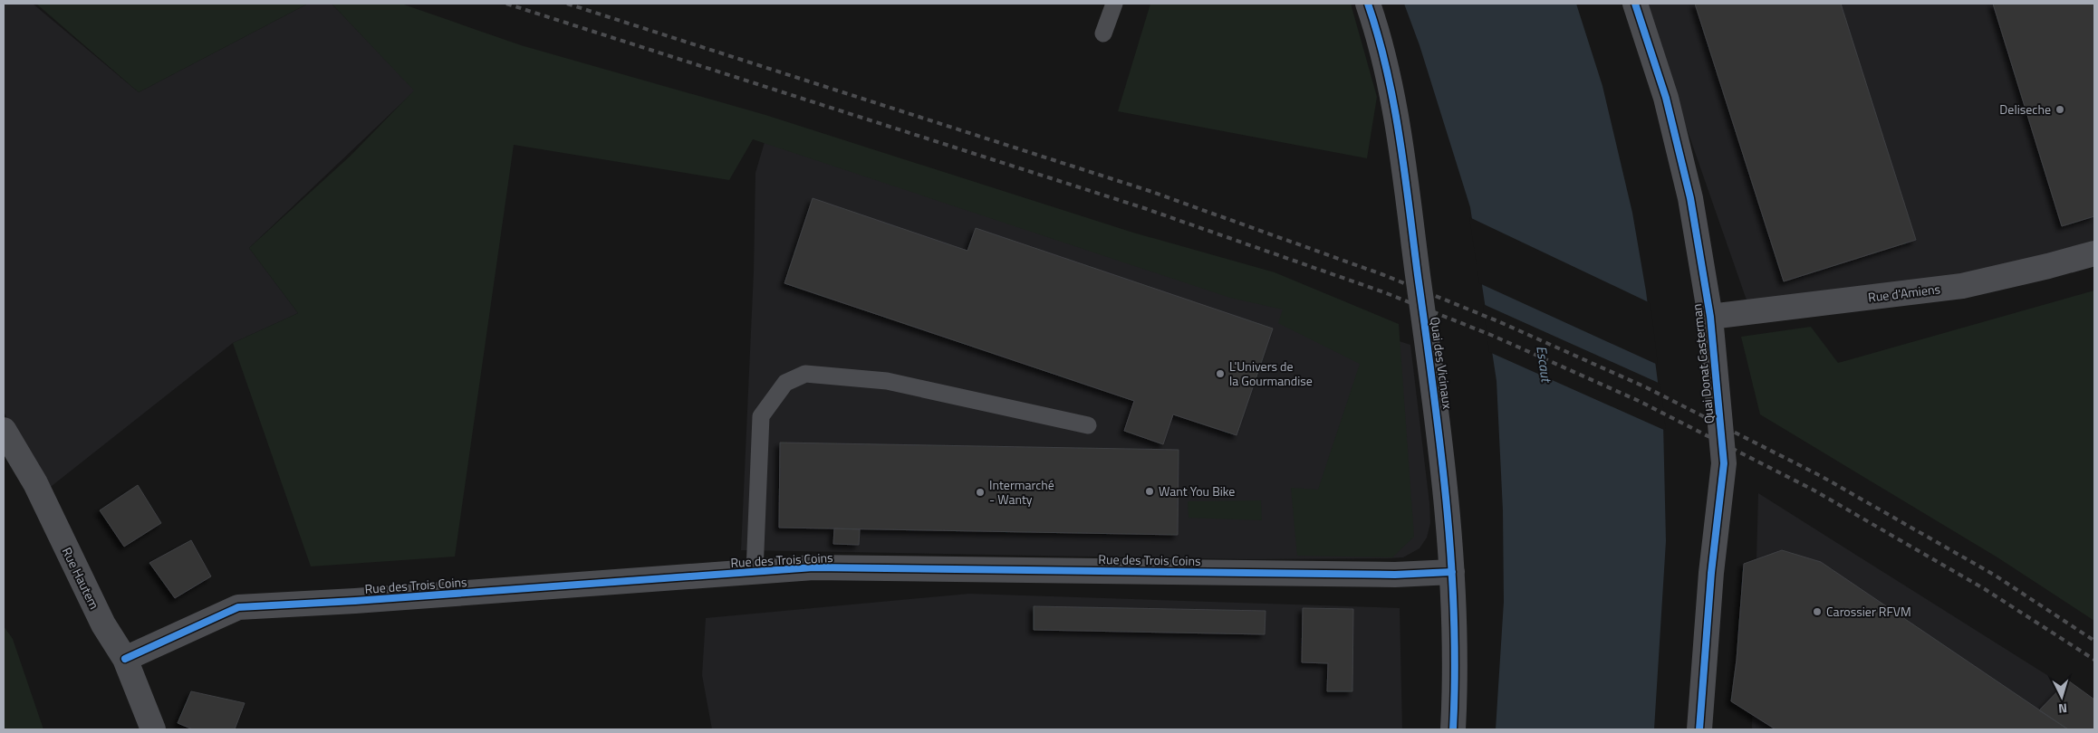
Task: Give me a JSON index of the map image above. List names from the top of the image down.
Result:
{
  "streets": {
    "street": [
      "Rue d'Amiens",
      "Quai des Vicinaux",
      "Quai Donat Casterman",
      "Rue des Trois Coins",
      "Rue Hautem"
    ]
  },
  "crossings": [
    ["Rue d'Amiens", "Quai Donat Casterman"],
    ["Quai des Vicinaux", "Rue des Trois Coins"],
    ["Rue des Trois Coins", "Rue Hautem"]
  ],
  "water": ["Escaut"],
  "places": [
    "Deliseche",
    "L'Univers de la Gourmandise",
    "Want You Bike",
    "Intermarché - Wanty",
    "Carossier RFVM"
  ],
  "north": "bottom"
}
